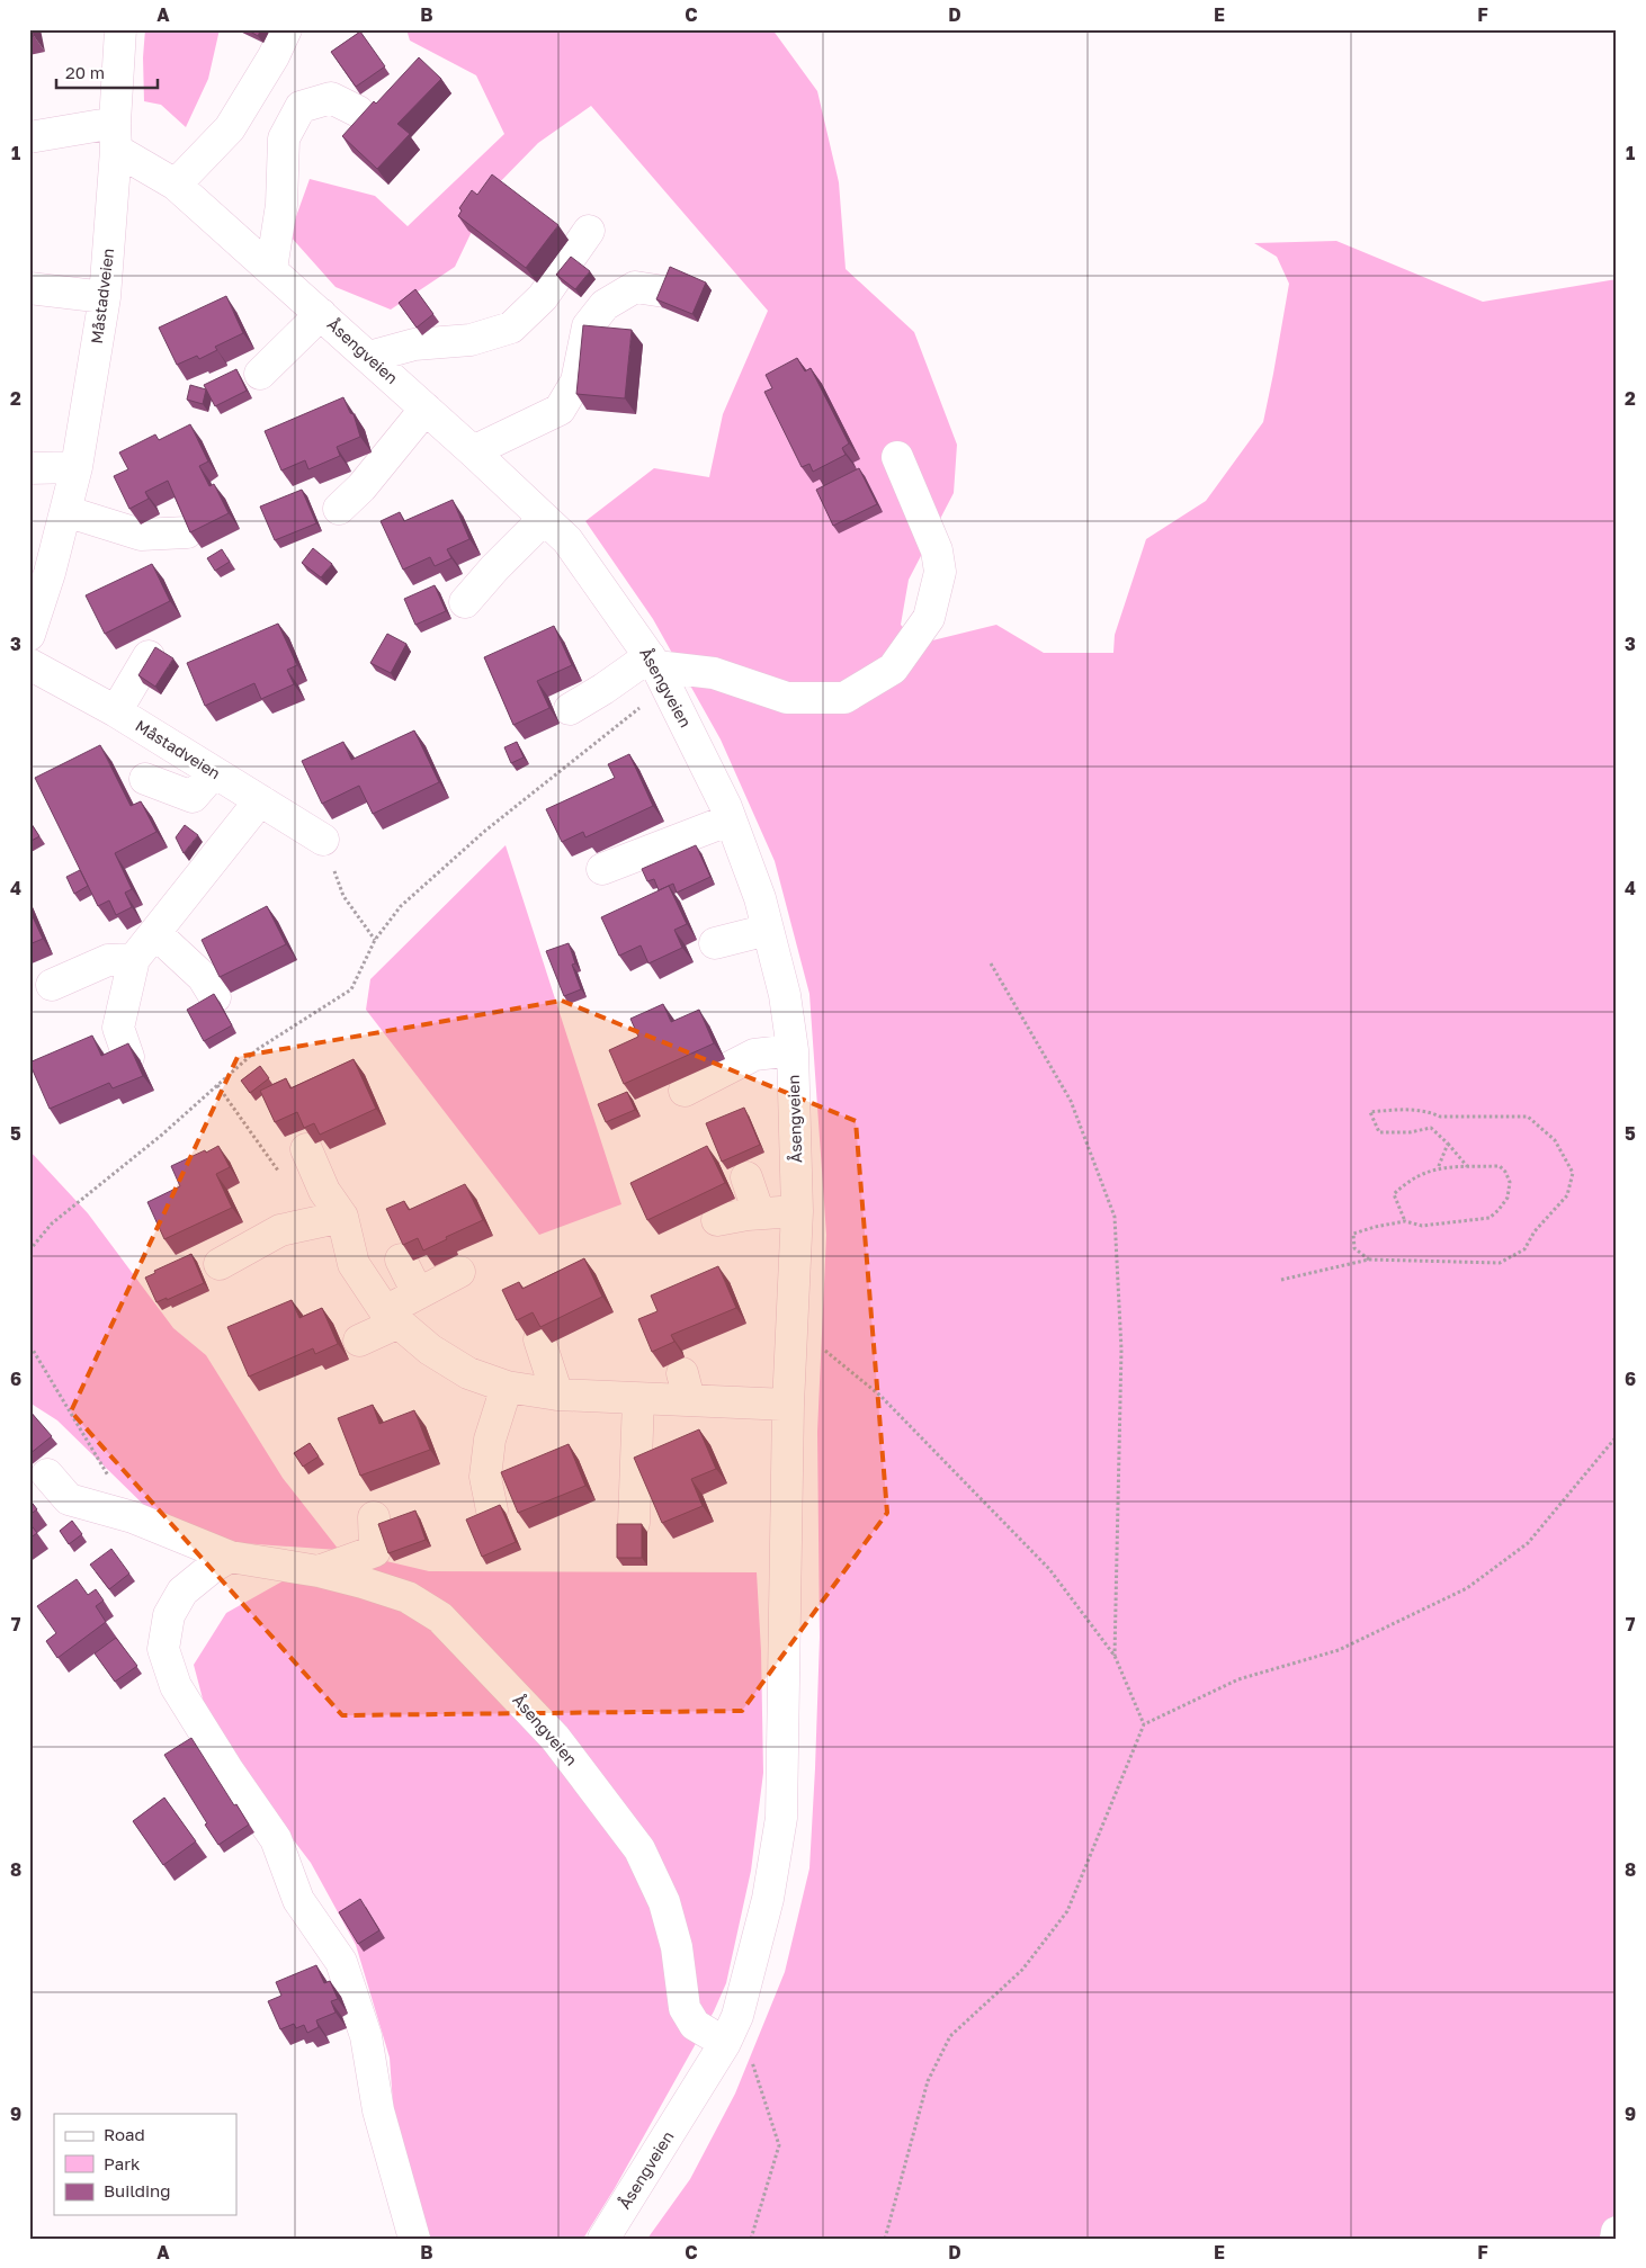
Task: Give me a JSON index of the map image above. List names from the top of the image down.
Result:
{
  "streets": {
    "street": ["Måstadveien", "Åsengveien"]
  },
  "crossings": [
    ["Måstadveien", "Åsengveien"]
  ],
  "legend": ["Road", "Park", "Building"],
  "scale_bar": "20 m",
  "grid": {
    "columns": [
      "A",
      "B",
      "C",
      "D",
      "E",
      "F"
    ],
    "rows": [
      "1",
      "2",
      "3",
      "4",
      "5",
      "6",
      "7",
      "8",
      "9"
    ]
  }
}
